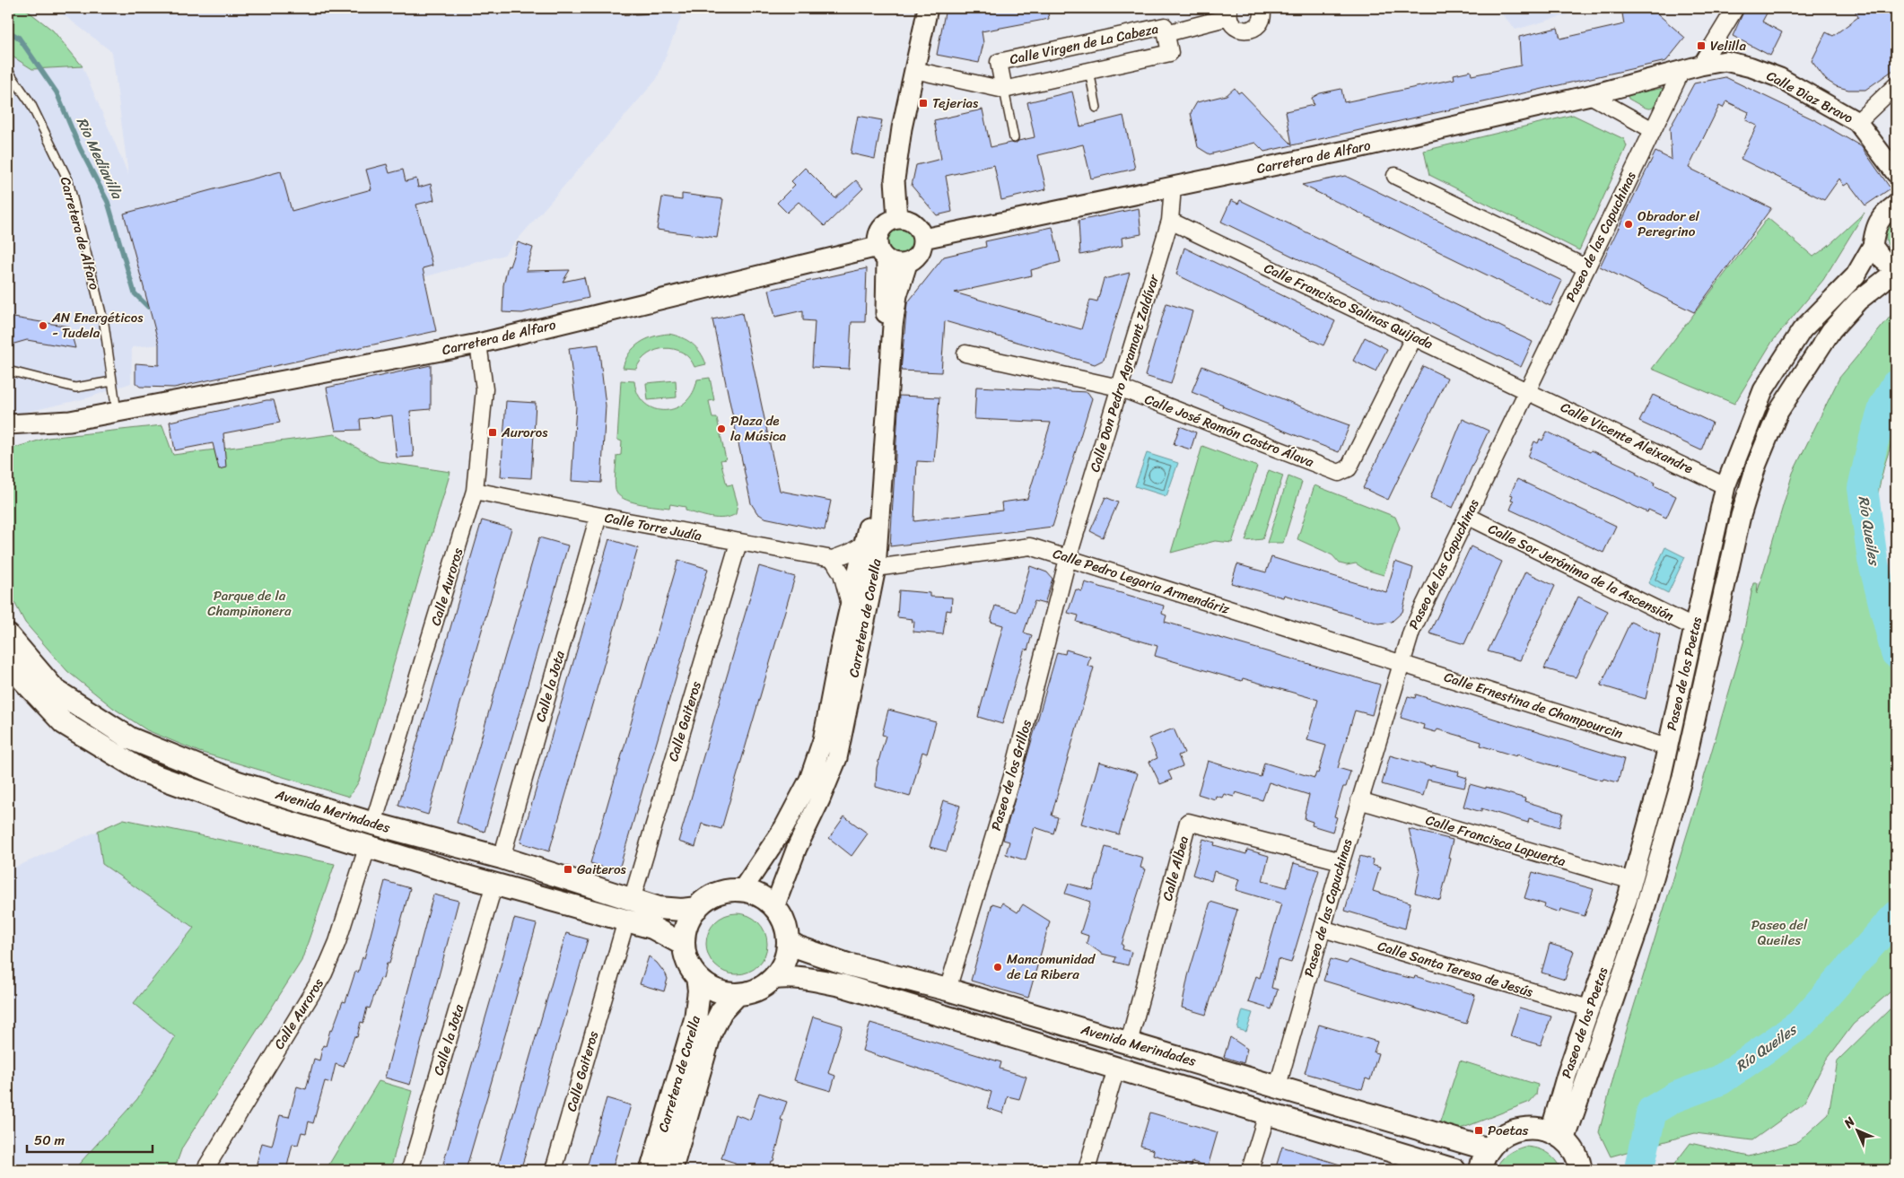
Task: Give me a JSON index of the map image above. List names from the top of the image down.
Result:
{
  "streets": {
    "main road": ["Carretera de Corella", "Avenida Merindades"],
    "street": [
      "Calle Virgen de La Cabeza",
      "Calle Diaz Bravo",
      "Carretera de Alfaro",
      "Paseo de las Capuchinas",
      "Calle Francisco Salinas Quijada",
      "Calle Don Pedro Agramont Zaldívar",
      "Calle José Ramón Castro Álava",
      "Calle Vicente Aleixandre",
      "Calle Torre Judía",
      "Calle Sor Jerónima de la Ascensión",
      "Calle Pedro Legaria Armendáriz",
      "Calle Auroros",
      "Paseo de los Poetas",
      "Calle la Jota",
      "Calle Ernestina de Champourcin",
      "Calle Gaiteros",
      "Paseo de los Grillos",
      "Calle Francisca Lapuerta",
      "Calle Albea",
      "Calle Santa Teresa de Jesús"
    ]
  },
  "crossings": [
    ["Calle Diaz Bravo", "Carretera de Alfaro"],
    ["Carretera de Alfaro", "Paseo de las Capuchinas"],
    ["Carretera de Alfaro", "Calle Don Pedro Agramont Zaldívar"],
    ["Carretera de Alfaro", "Calle Auroros"],
    ["Carretera de Alfaro", "Carretera de Corella"],
    ["Paseo de las Capuchinas", "Calle Francisco Salinas Quijada"],
    ["Paseo de las Capuchinas", "Calle Vicente Aleixandre"],
    ["Paseo de las Capuchinas", "Calle Sor Jerónima de la Ascensión"],
    ["Paseo de las Capuchinas", "Calle Pedro Legaria Armendáriz"],
    ["Paseo de las Capuchinas", "Calle Ernestina de Champourcin"],
    ["Paseo de las Capuchinas", "Avenida Merindades"],
    ["Paseo de las Capuchinas", "Calle Francisca Lapuerta"],
    ["Paseo de las Capuchinas", "Calle Albea"],
    ["Paseo de las Capuchinas", "Calle Santa Teresa de Jesús"],
    ["Calle Francisco Salinas Quijada", "Calle Don Pedro Agramont Zaldívar"],
    ["Calle Francisco Salinas Quijada", "Calle José Ramón Castro Álava"],
    ["Calle Francisco Salinas Quijada", "Calle Vicente Aleixandre"],
    ["Calle Don Pedro Agramont Zaldívar", "Calle José Ramón Castro Álava"],
    ["Calle Don Pedro Agramont Zaldívar", "Calle Pedro Legaria Armendáriz"],
    ["Calle Don Pedro Agramont Zaldívar", "Paseo de los Grillos"],
    ["Calle Vicente Aleixandre", "Paseo de los Poetas"],
    ["Calle Torre Judía", "Calle Auroros"],
    ["Calle Torre Judía", "Calle la Jota"],
    ["Calle Torre Judía", "Calle Gaiteros"],
    ["Calle Sor Jerónima de la Ascensión", "Paseo de los Poetas"],
    ["Calle Pedro Legaria Armendáriz", "Carretera de Corella"],
    ["Calle Pedro Legaria Armendáriz", "Calle Ernestina de Champourcin"],
    ["Calle Pedro Legaria Armendáriz", "Paseo de los Grillos"],
    ["Calle Auroros", "Avenida Merindades"],
    ["Carretera de Corella", "Avenida Merindades"],
    ["Paseo de los Poetas", "Calle Ernestina de Champourcin"],
    ["Paseo de los Poetas", "Calle Francisca Lapuerta"],
    ["Paseo de los Poetas", "Calle Santa Teresa de Jesús"],
    ["Calle la Jota", "Avenida Merindades"],
    ["Calle Gaiteros", "Avenida Merindades"],
    ["Paseo de los Grillos", "Avenida Merindades"],
    ["Avenida Merindades", "Calle Albea"]
  ],
  "water": ["Rio Mediavilla", "Río Queiles"],
  "parks": ["Parque de la Champiñonera", "Paseo del Queiles"],
  "places": {
    "transit": [
      "Velilla",
      "Tejerias",
      "Auroros",
      "Gaiteros",
      "Poetas"
    ],
    "other": [
      "Obrador el Peregrino",
      "AN Energéticos - Tudela",
      "Plaza de la Música",
      "Mancomunidad de La Ribera"
    ]
  },
  "scale_bar": "50 m",
  "north": "top left"
}
